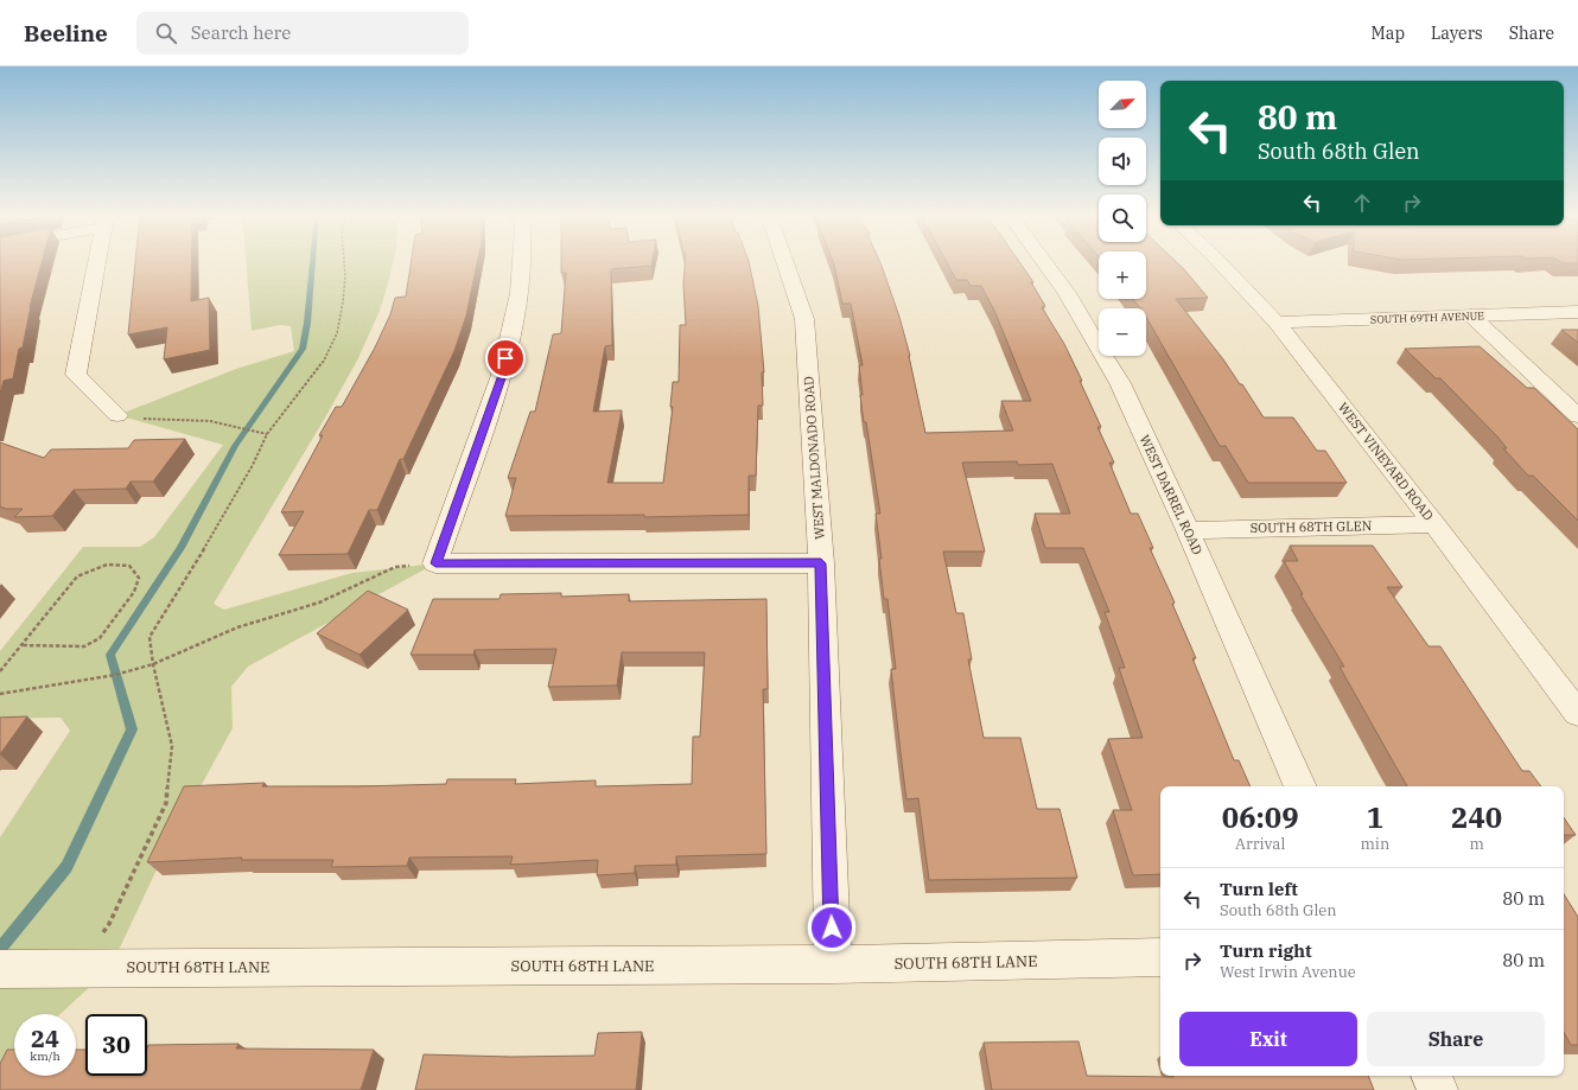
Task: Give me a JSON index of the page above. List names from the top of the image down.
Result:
{
  "streets": {
    "street": [
      "SOUTH 69TH AVENUE",
      "WEST MALDONADO ROAD",
      "WEST VINEYARD ROAD",
      "WEST DARREL ROAD",
      "SOUTH 68TH GLEN",
      "SOUTH 68TH LANE"
    ]
  },
  "crossings": [
    ["SOUTH 69TH AVENUE", "WEST VINEYARD ROAD"],
    ["WEST MALDONADO ROAD", "SOUTH 68TH LANE"],
    ["WEST VINEYARD ROAD", "SOUTH 68TH GLEN"],
    ["WEST DARREL ROAD", "SOUTH 68TH GLEN"]
  ],
  "north": "top right",
  "page": {
    "header": "Beeline",
    "search": "Search here",
    "nav": ["Map", "Layers", "Share"],
    "map_buttons": ["+", "−"],
    "turn": ["80 m", "South 68th Glen"],
    "eta": [
      "06:09",
      "Arrival",
      "1",
      "min",
      "240",
      "m"
    ],
    "list": [
      {
        "name": "Turn left",
        "note": "South 68th Glen",
        "value": "80 m"
      },
      {
        "name": "Turn right",
        "note": "West Irwin Avenue",
        "value": "80 m"
      }
    ],
    "buttons": ["Exit", "Share"],
    "speed": "24 km/h",
    "limit": "30"
  }
}
